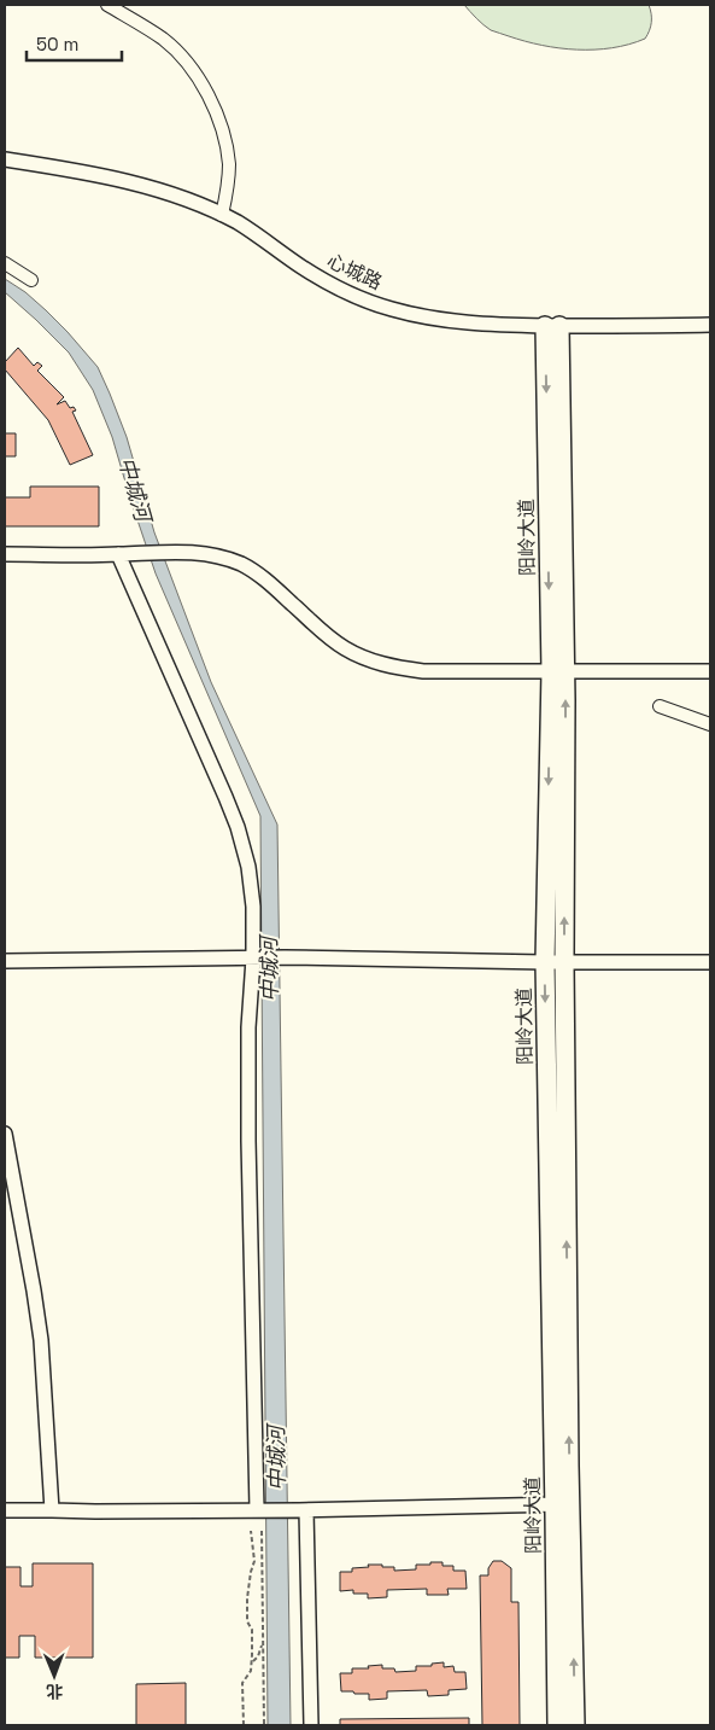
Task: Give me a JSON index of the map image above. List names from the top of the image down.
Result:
{
  "streets": {
    "main road": ["阳岭大道"],
    "street": ["心城路"]
  },
  "crossings": [
    ["心城路", "阳岭大道"]
  ],
  "water": ["中城河"],
  "scale_bar": "50 m",
  "north": "bottom"
}
